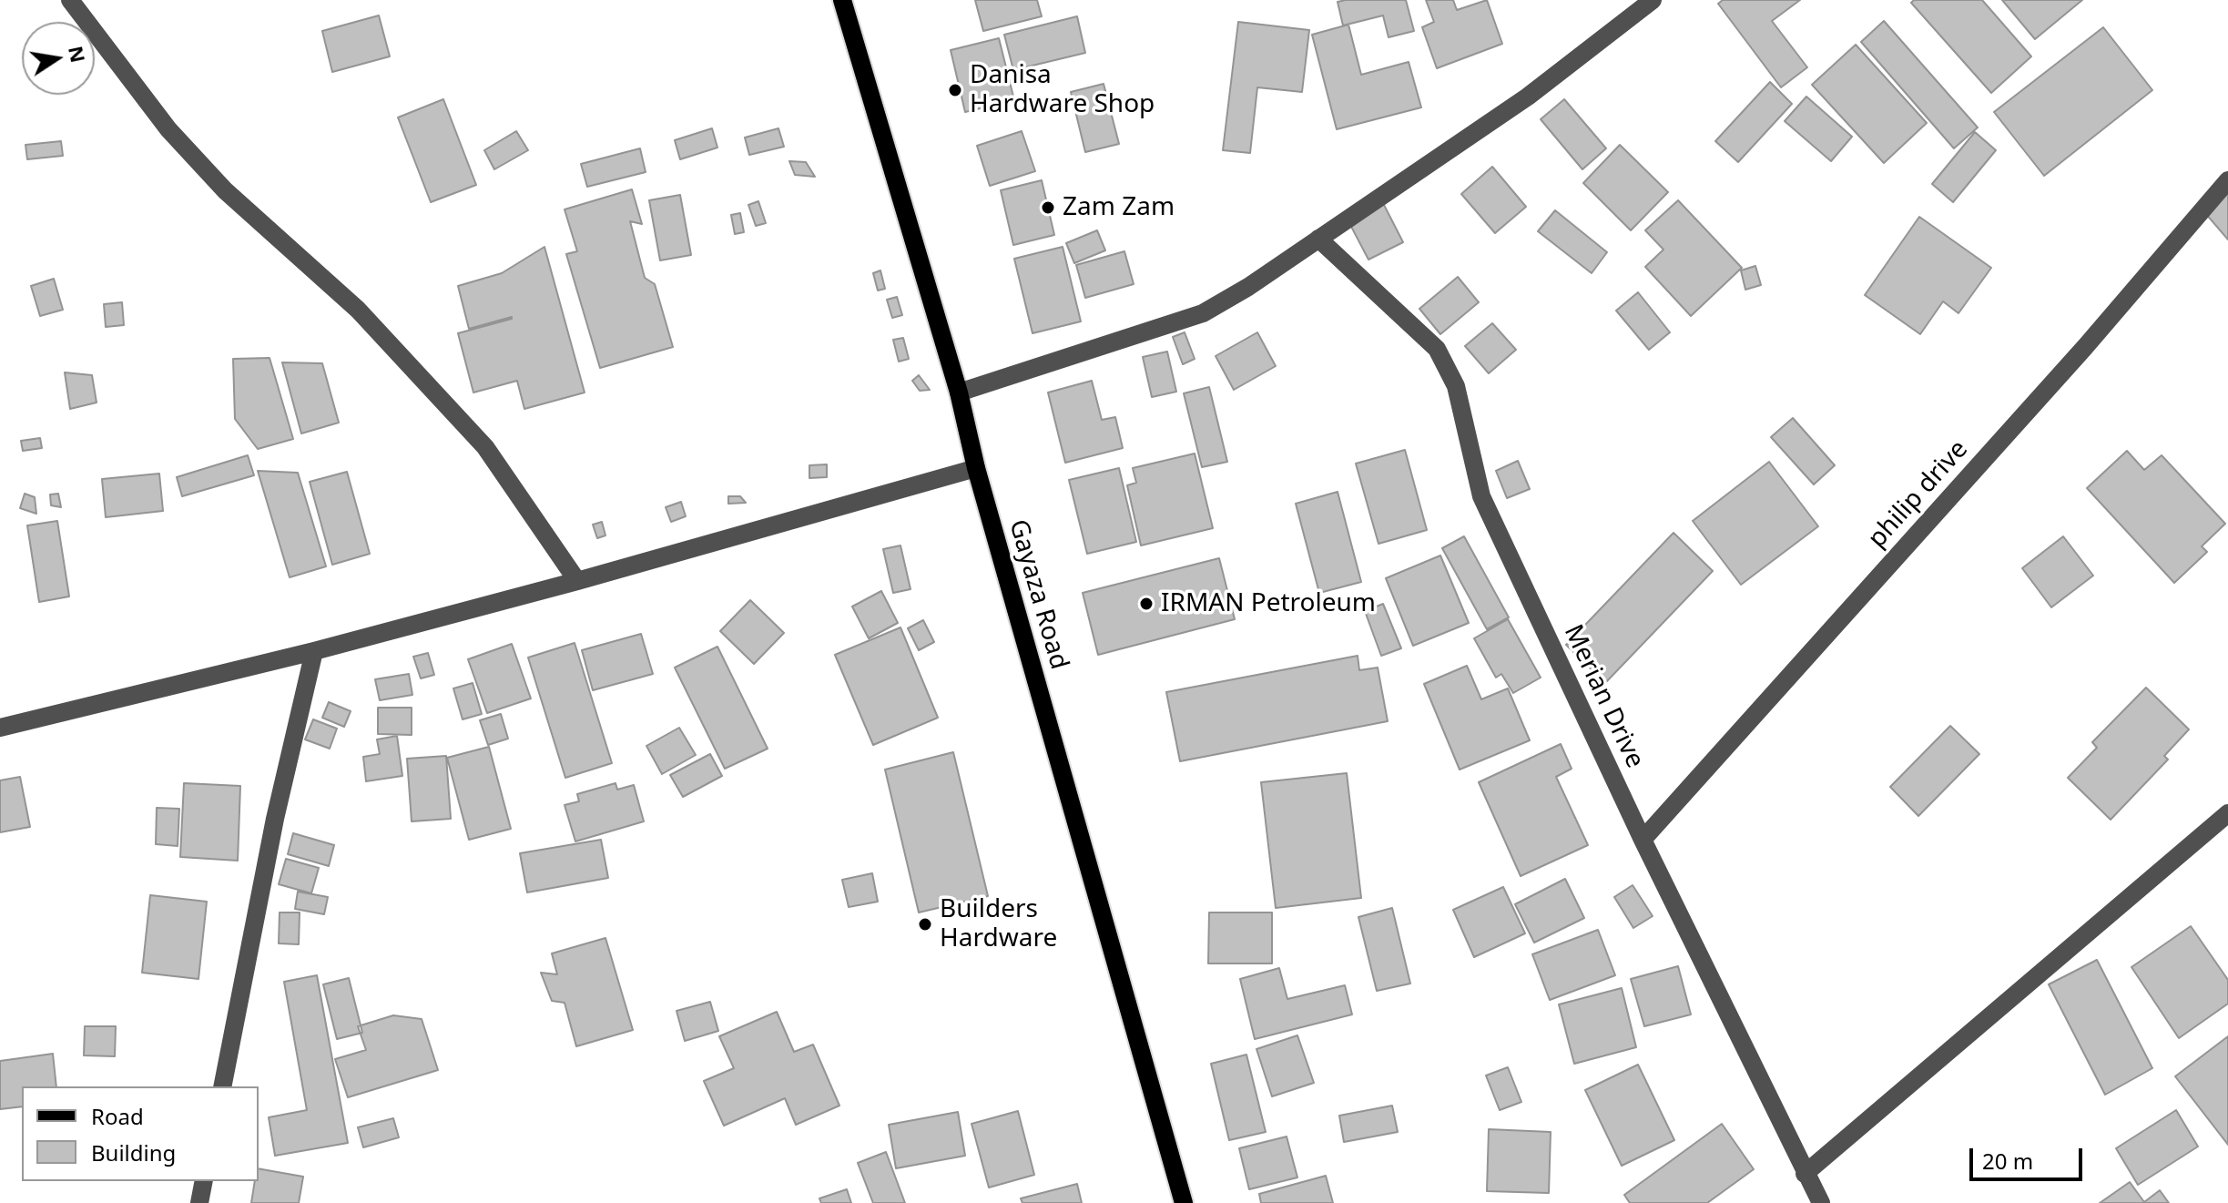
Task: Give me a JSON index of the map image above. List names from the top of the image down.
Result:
{
  "streets": {
    "main road": ["Gayaza Road"],
    "street": ["philip drive", "Merian Drive"]
  },
  "crossings": [
    ["philip drive", "Merian Drive"]
  ],
  "places": [
    "Danisa Hardware Shop",
    "Zam Zam",
    "IRMAN Petroleum",
    "Builders Hardware"
  ],
  "legend": ["Road", "Building"],
  "scale_bar": "20 m",
  "north": "right"
}
